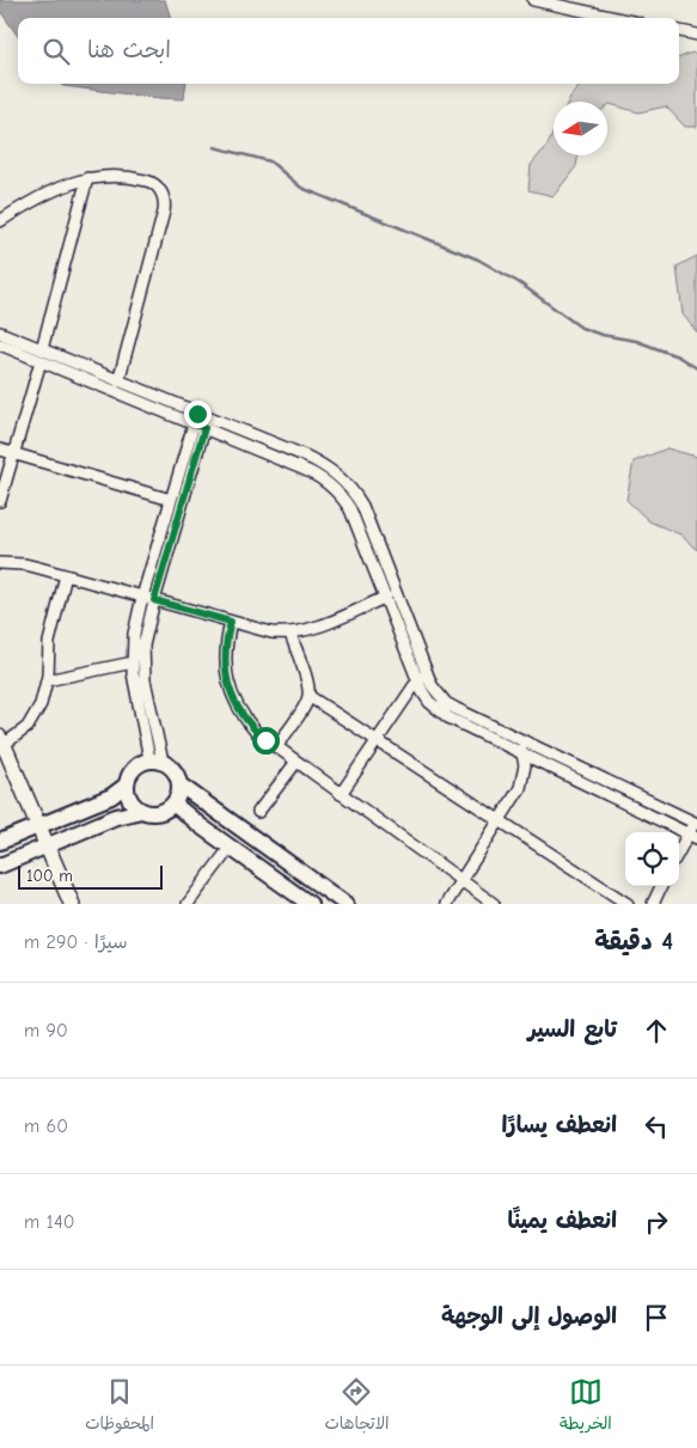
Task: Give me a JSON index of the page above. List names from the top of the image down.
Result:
{
  "scale_bar": "100 m",
  "north": "left",
  "page": {
    "search": "ابحث هنا",
    "scale": "100 m",
    "heading": ["4 دقيقة", "سيرًا · 290 m"],
    "list": [
      ["تابع السير", "90 m"],
      ["انعطف يسارًا", "60 m"],
      ["انعطف يمينًا", "140 m"],
      "الوصول إلى الوجهة"
    ],
    "nav": ["الخريطة", "الاتجاهات", "المحفوظات"]
  }
}
